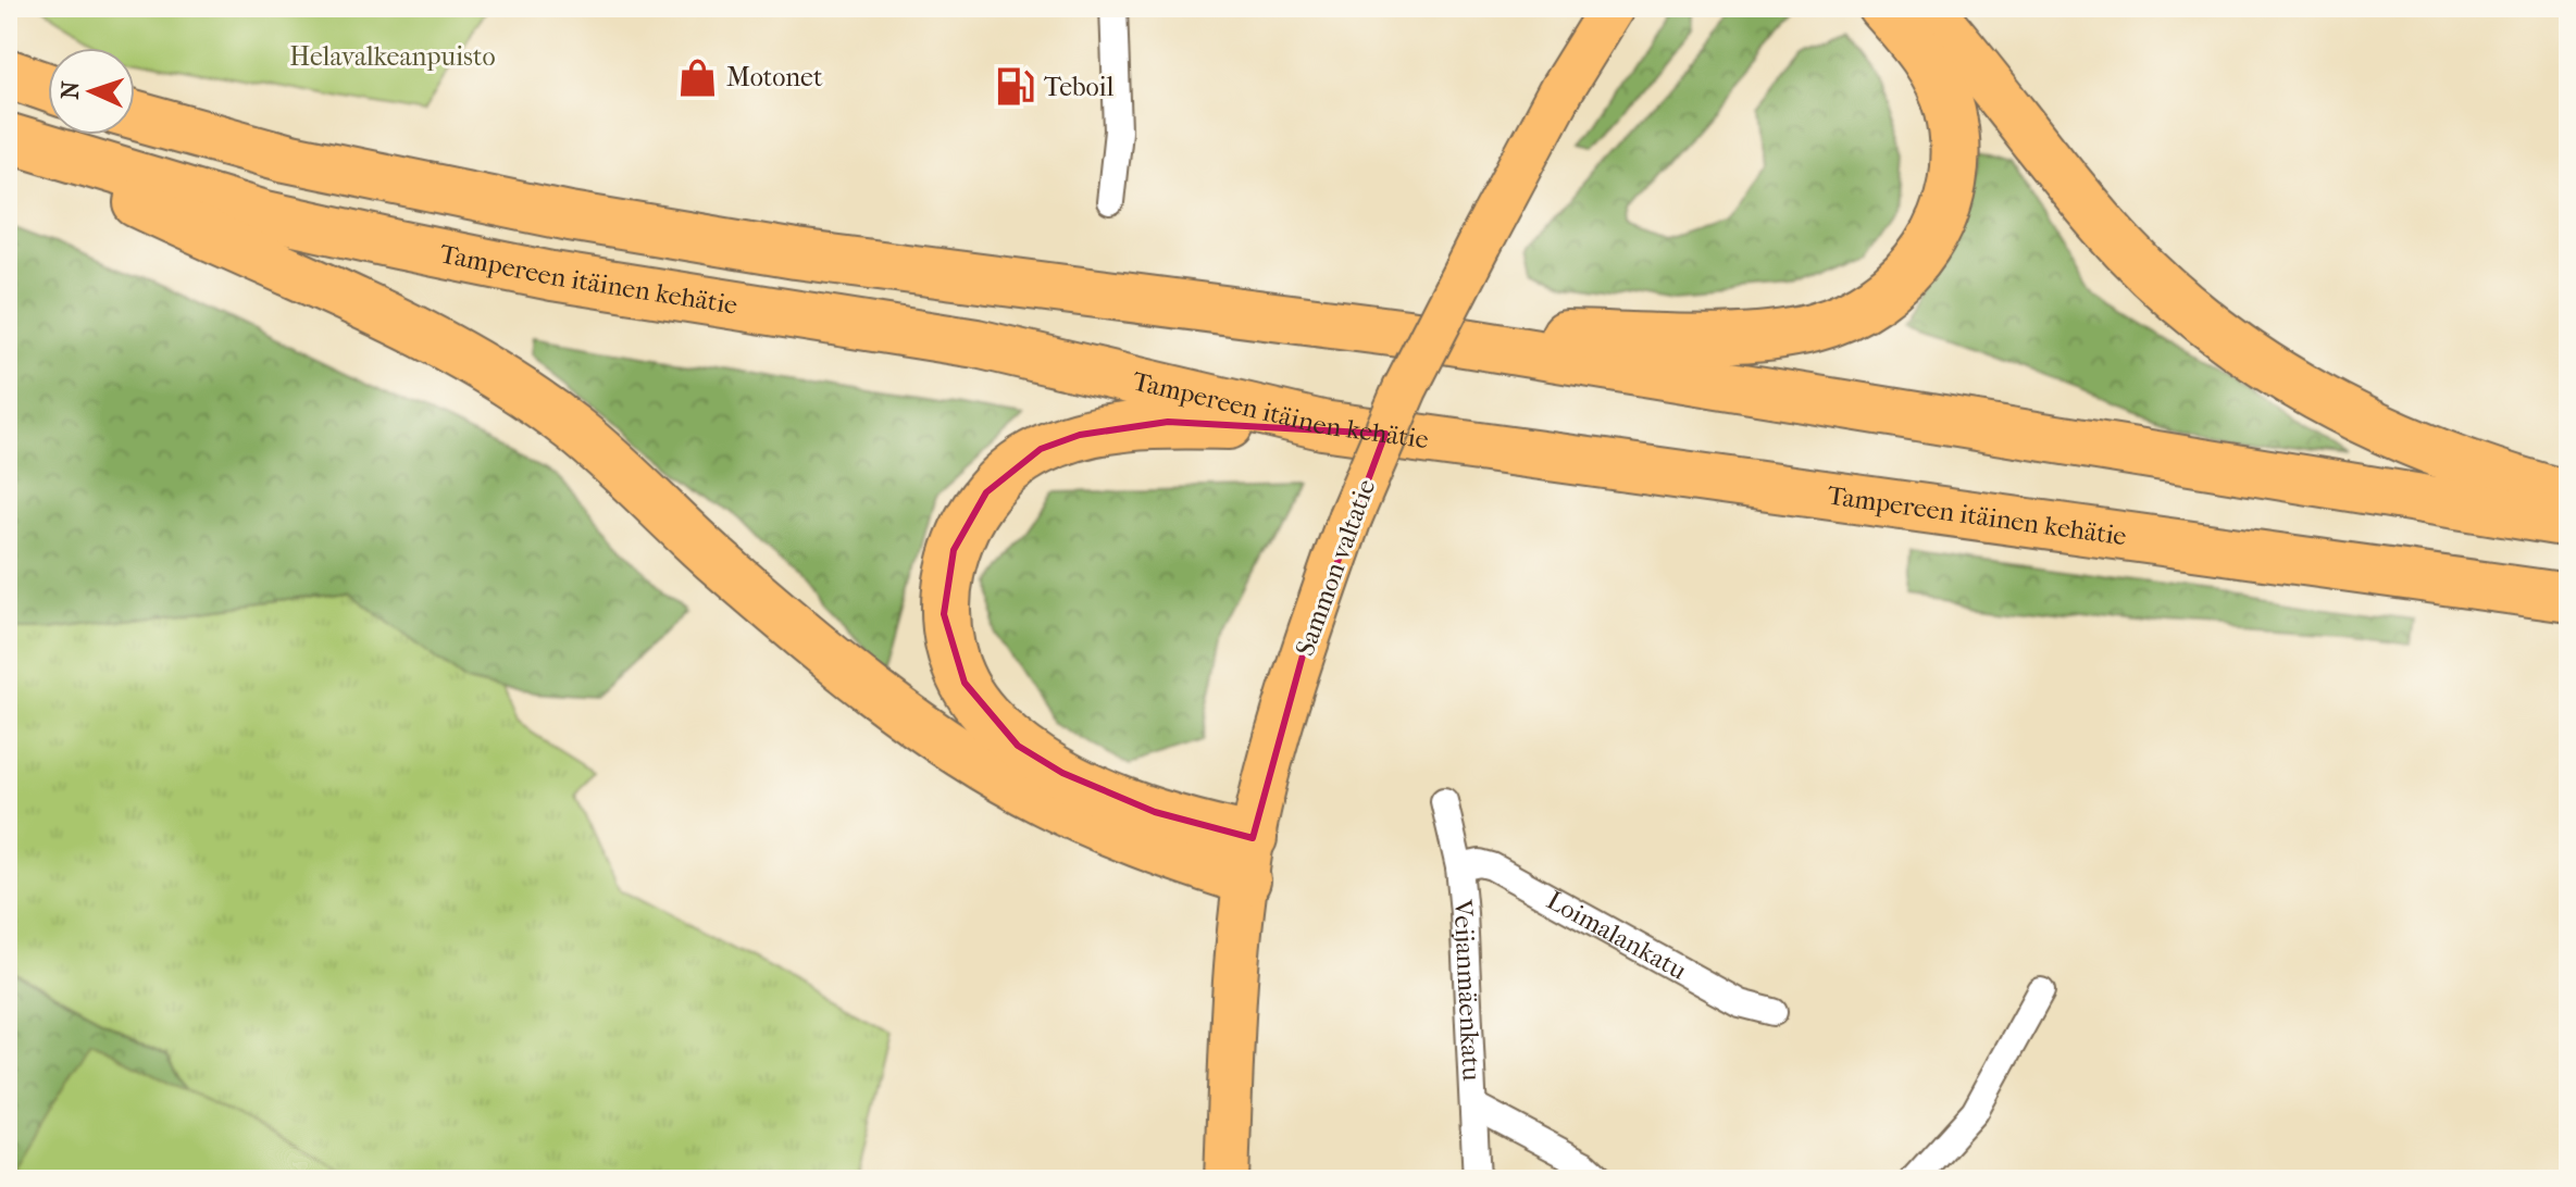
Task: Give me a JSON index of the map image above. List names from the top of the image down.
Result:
{
  "streets": {
    "highway": ["Tampereen itäinen kehätie"],
    "main road": ["Sammon valtatie"],
    "street": ["Loimalankatu", "Veijanmäenkatu"]
  },
  "crossings": [
    ["Loimalankatu", "Veijanmäenkatu"]
  ],
  "parks": ["Helavalkeanpuisto"],
  "places": {
    "shop": ["Motonet"],
    "fuel station": ["Teboil"]
  },
  "north": "left"
}
